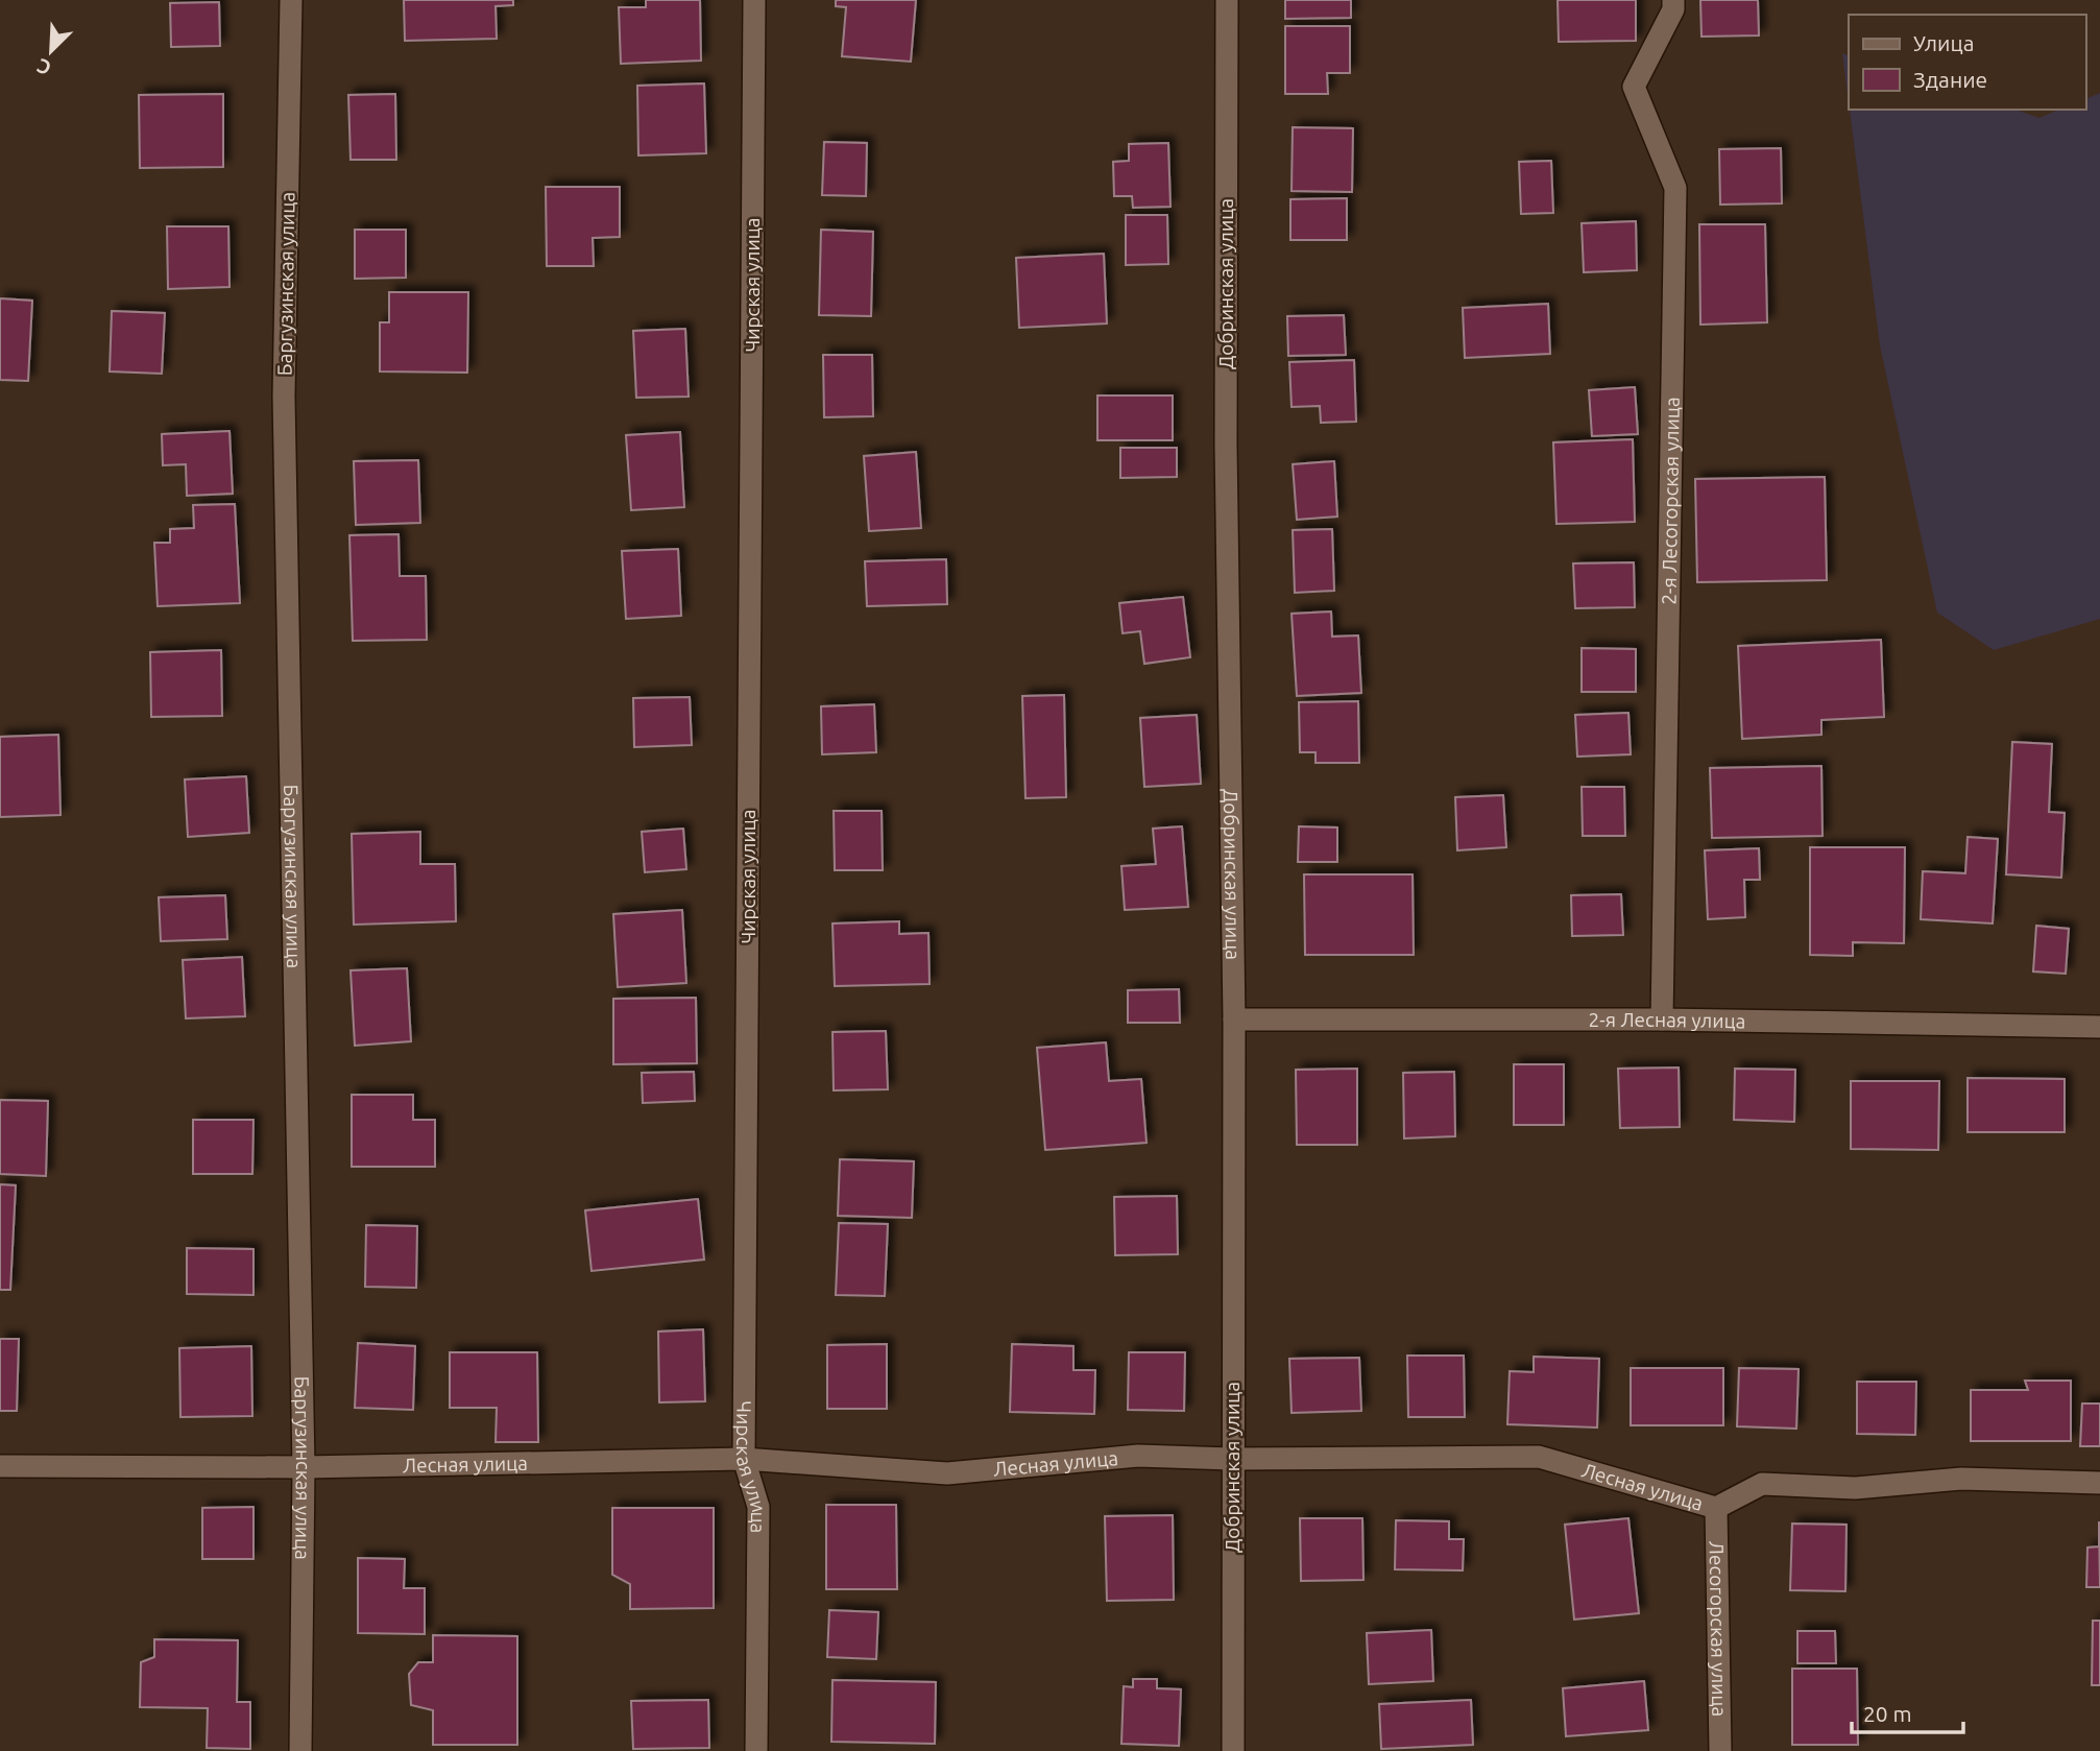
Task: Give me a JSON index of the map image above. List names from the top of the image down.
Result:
{
  "streets": {
    "street": [
      "Баргузинская улица",
      "Добринская улица",
      "Чирская улица",
      "2-я Лесогорская улица",
      "2-я Лесная улица",
      "Лесная улица",
      "Лесогорская улица"
    ]
  },
  "crossings": [
    ["Баргузинская улица", "Лесная улица"],
    ["Добринская улица", "2-я Лесная улица"],
    ["Добринская улица", "Лесная улица"],
    ["Чирская улица", "Лесная улица"],
    ["2-я Лесогорская улица", "2-я Лесная улица"],
    ["Лесная улица", "Лесогорская улица"]
  ],
  "legend": ["Улица", "Здание"],
  "scale_bar": "20 m",
  "north": "bottom left"
}
